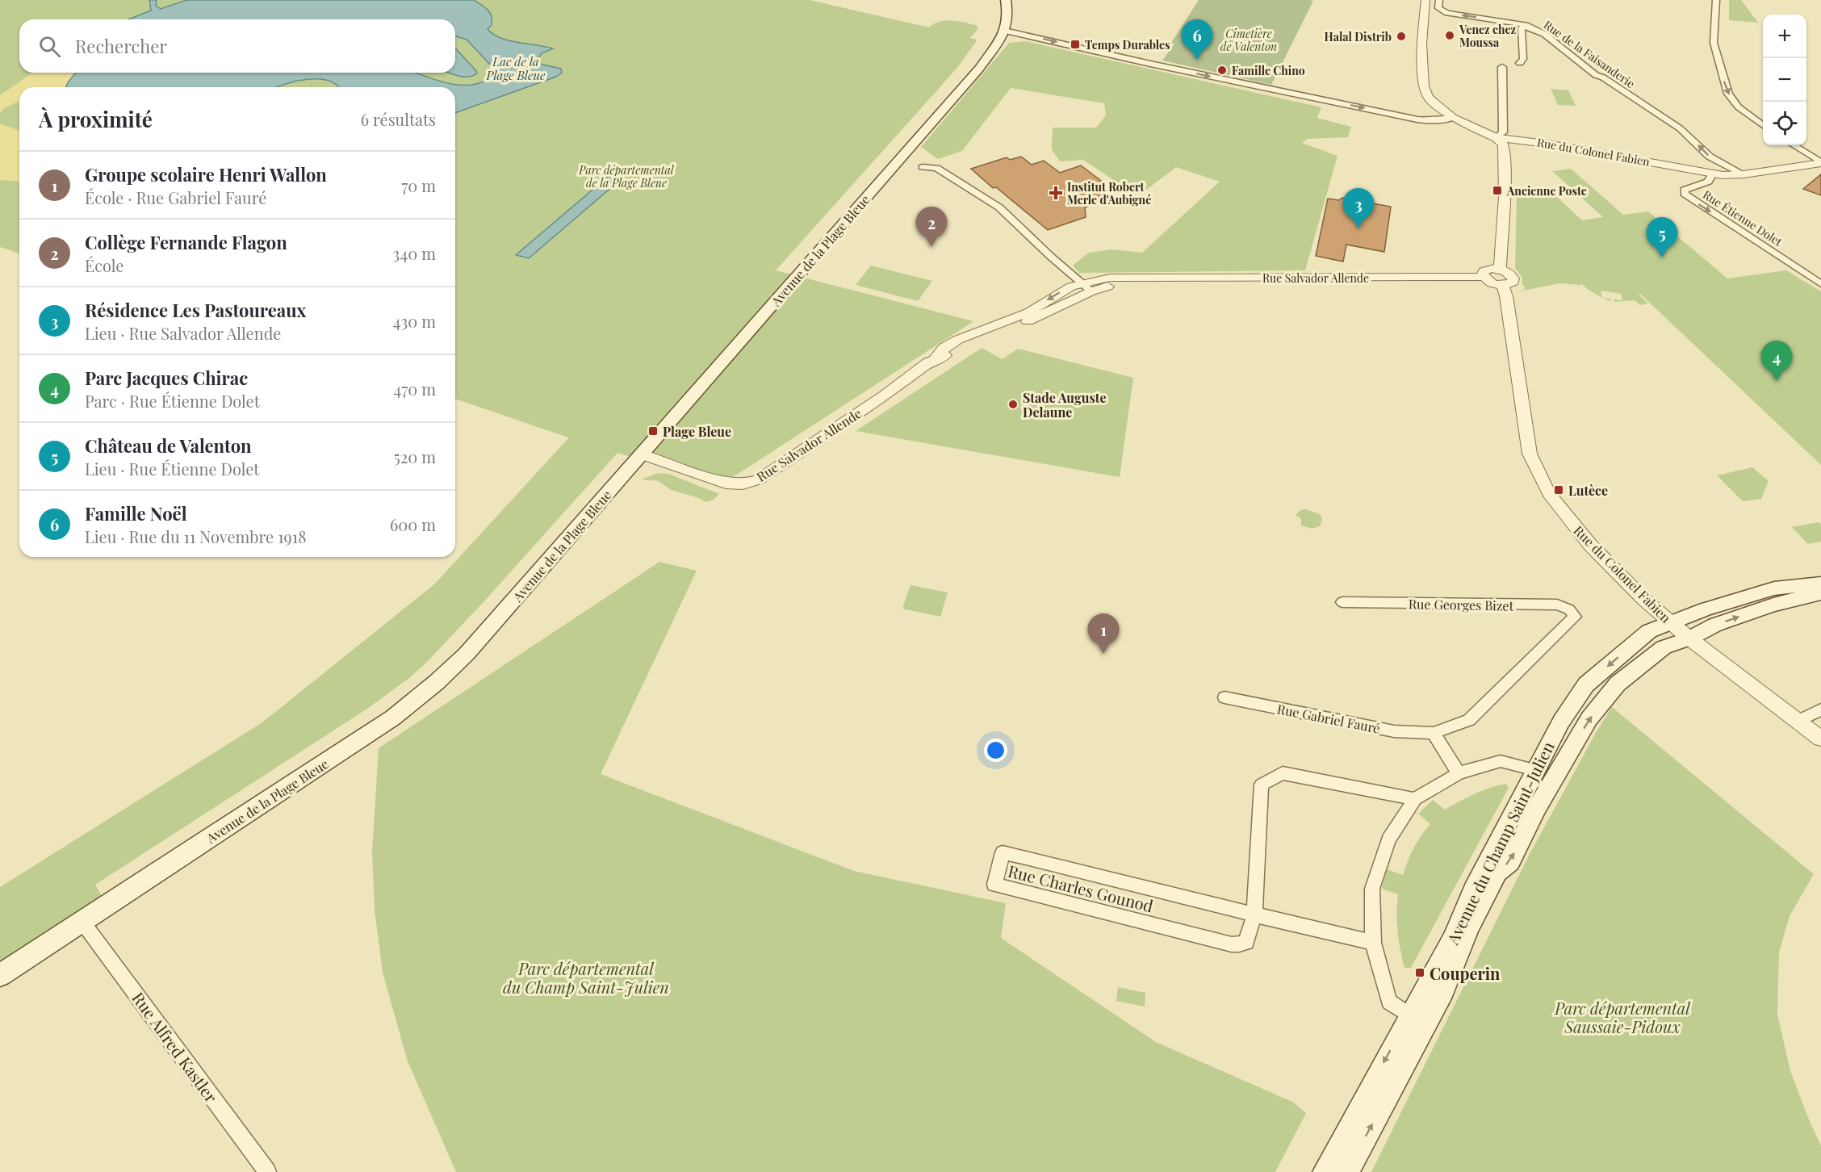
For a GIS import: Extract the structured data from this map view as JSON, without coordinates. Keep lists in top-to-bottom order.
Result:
{
  "streets": {
    "main road": ["Avenue de la Plage Bleue", "Avenue du Champ Saint-Julien"],
    "street": [
      "Rue de la Faisanderie",
      "Rue du Colonel Fabien",
      "Rue Étienne Dolet",
      "Rue Salvador Allende",
      "Rue Georges Bizet",
      "Rue Gabriel Fauré",
      "Rue Charles Gounod",
      "Rue Alfred Kastler"
    ]
  },
  "crossings": [
    ["Rue de la Faisanderie", "Rue du Colonel Fabien"],
    ["Rue du Colonel Fabien", "Rue Étienne Dolet"],
    ["Rue du Colonel Fabien", "Avenue du Champ Saint-Julien"],
    ["Avenue de la Plage Bleue", "Rue Salvador Allende"],
    ["Avenue de la Plage Bleue", "Rue Alfred Kastler"],
    ["Rue Georges Bizet", "Rue Gabriel Fauré"]
  ],
  "one_way": ["Rue de la Faisanderie"],
  "water": ["Lac de la Plage Bleue"],
  "parks": [
    "Cimetière de Valenton",
    "Parc départemental de la Plage Bleue",
    "Parc départemental du Champ Saint-Julien",
    "Parc départemental Saussaie-Pidoux"
  ],
  "places": {
    "other": [
      "Venez chez Moussa",
      "Halal Distrib",
      "Famille Chino",
      "Stade Auguste Delaune"
    ],
    "transit": [
      "Temps Durables",
      "Ancienne Poste",
      "Plage Bleue",
      "Lutèce",
      "Couperin"
    ],
    "health": ["Institut Robert Merle d'Aubigné"]
  },
  "page": {
    "map_buttons": ["+", "−"],
    "pins": [
      "6",
      "3",
      "2",
      "5",
      "4",
      "1"
    ],
    "search": "Rechercher",
    "heading": ["À proximité", "6 résultats"],
    "list": [
      {
        "mark": "1",
        "name": "Groupe scolaire Henri Wallon",
        "note": "École · Rue Gabriel Fauré",
        "value": "70 m"
      },
      {
        "mark": "2",
        "name": "Collège Fernande Flagon",
        "note": "École",
        "value": "340 m"
      },
      {
        "mark": "3",
        "name": "Résidence Les Pastoureaux",
        "note": "Lieu · Rue Salvador Allende",
        "value": "430 m"
      },
      {
        "mark": "4",
        "name": "Parc Jacques Chirac",
        "note": "Parc · Rue Étienne Dolet",
        "value": "470 m"
      },
      {
        "mark": "5",
        "name": "Château de Valenton",
        "note": "Lieu · Rue Étienne Dolet",
        "value": "520 m"
      },
      {
        "mark": "6",
        "name": "Famille Noël",
        "note": "Lieu · Rue du 11 Novembre 1918",
        "value": "600 m"
      }
    ]
  }
}
